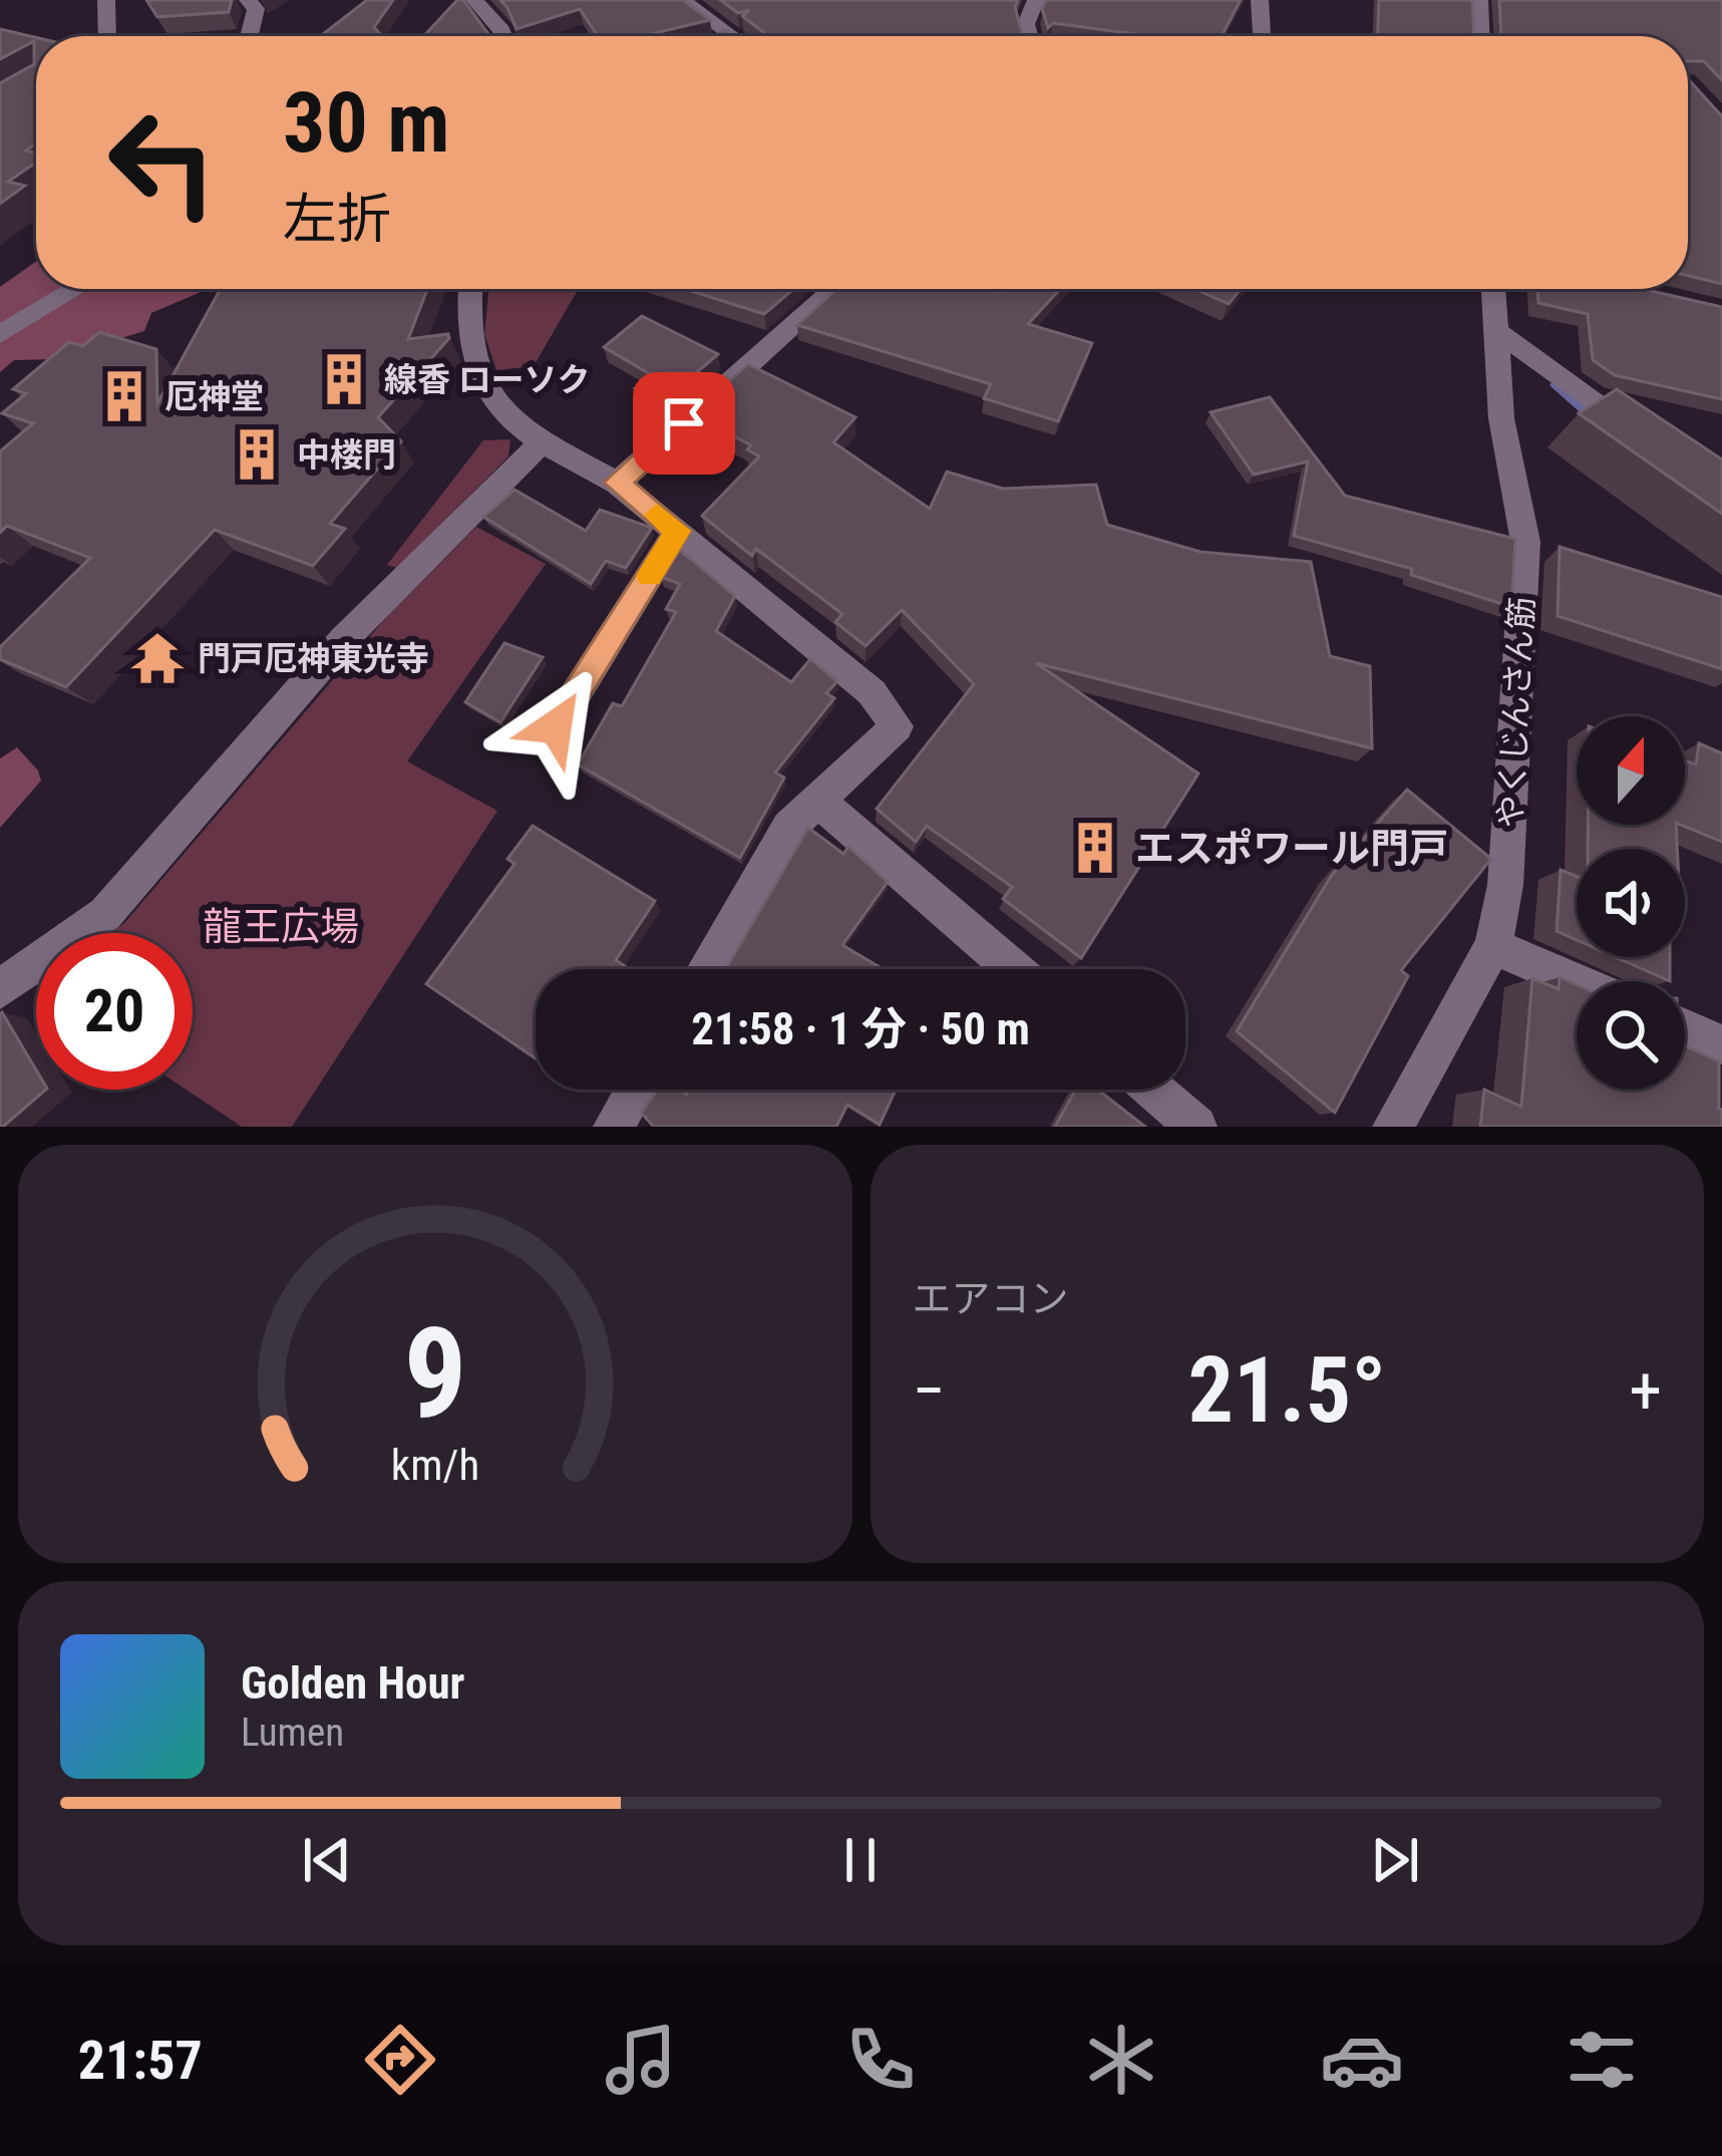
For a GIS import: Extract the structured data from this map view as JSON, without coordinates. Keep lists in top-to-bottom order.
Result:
{
  "streets": {
    "street": ["やくじんさん筋"]
  },
  "parks": ["龍王広場"],
  "places": {
    "building": [
      "線香 ローソク",
      "厄神堂",
      "中楼門",
      "エスポワール門戸"
    ],
    "temple": ["門戸厄神東光寺"]
  },
  "north": "top",
  "page": {
    "turn": ["30 m", "左折"],
    "limit": "20",
    "trip": "21:58 · 1 分 · 50 m",
    "tile": "エアコン",
    "heat": ["−", "21.5°", "+"],
    "song": ["Golden Hour", "Lumen"],
    "tabs": "21:57",
    "gauge": ["9", "km/h"]
  }
}
